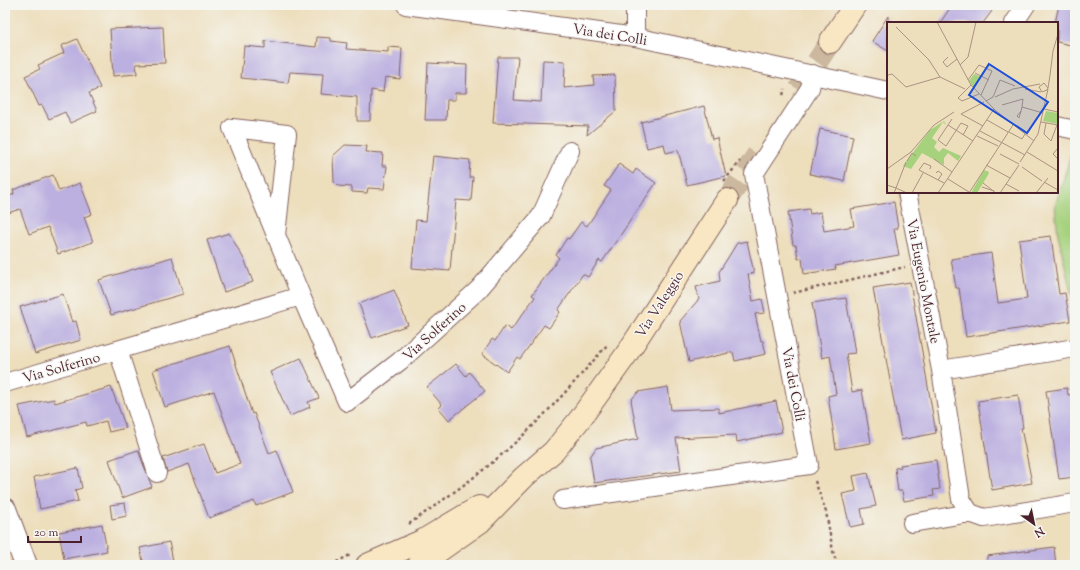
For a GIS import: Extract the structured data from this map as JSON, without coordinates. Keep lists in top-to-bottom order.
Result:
{
  "streets": {
    "main road": ["Via Valeggio"],
    "street": ["Via dei Colli", "Via Eugenio Montale", "Via Solferino"]
  },
  "scale_bar": "20 m",
  "north": "bottom right"
}
